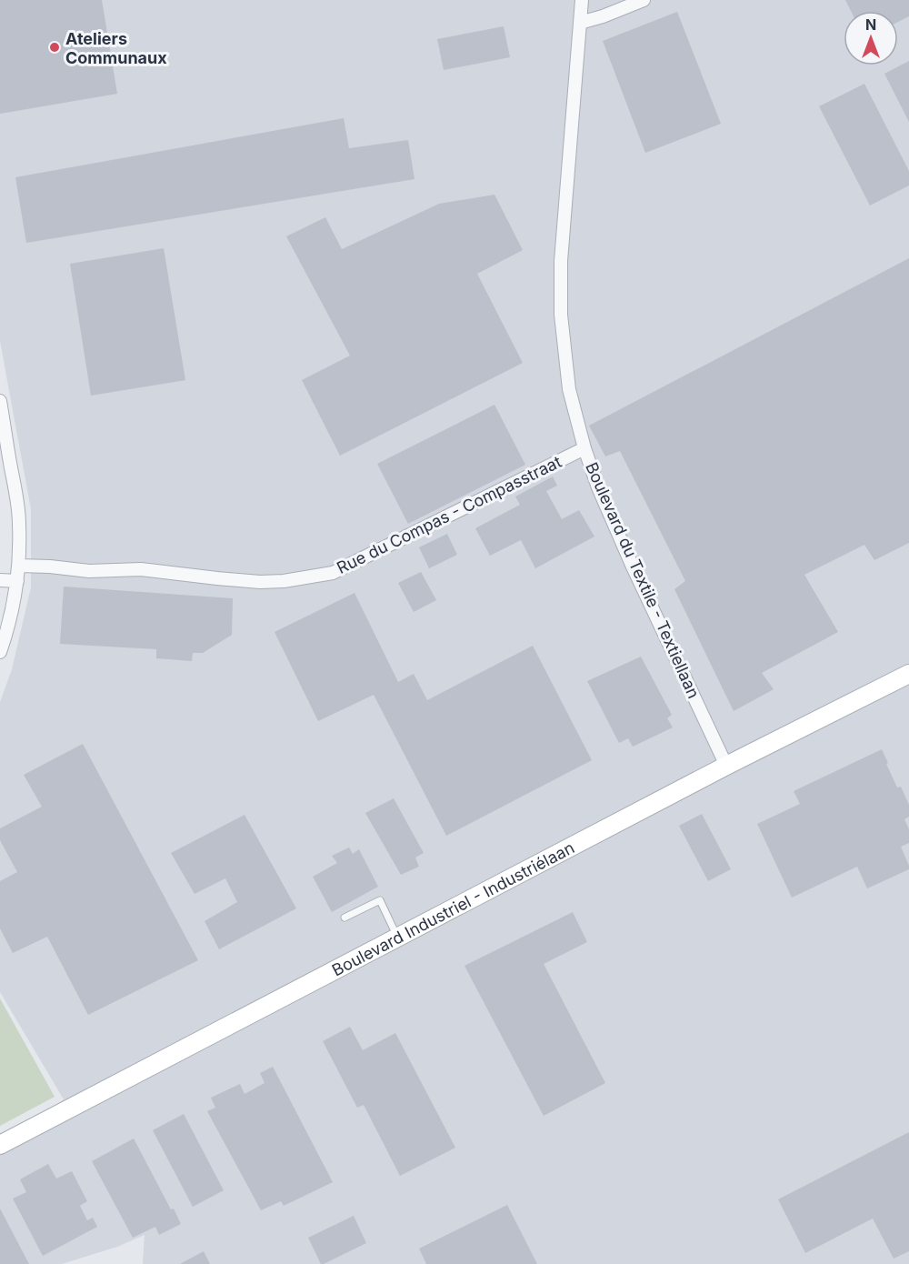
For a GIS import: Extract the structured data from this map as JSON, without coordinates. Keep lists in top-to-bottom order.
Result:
{
  "streets": {
    "main road": ["Boulevard Industriel - Industriélaan"],
    "street": ["Rue du Compas - Compasstraat", "Boulevard du Textile - Textiellaan"]
  },
  "crossings": [
    ["Rue du Compas - Compasstraat", "Boulevard du Textile - Textiellaan"],
    ["Boulevard du Textile - Textiellaan", "Boulevard Industriel - Industriélaan"]
  ],
  "places": ["Ateliers Communaux"],
  "north": "top"
}
